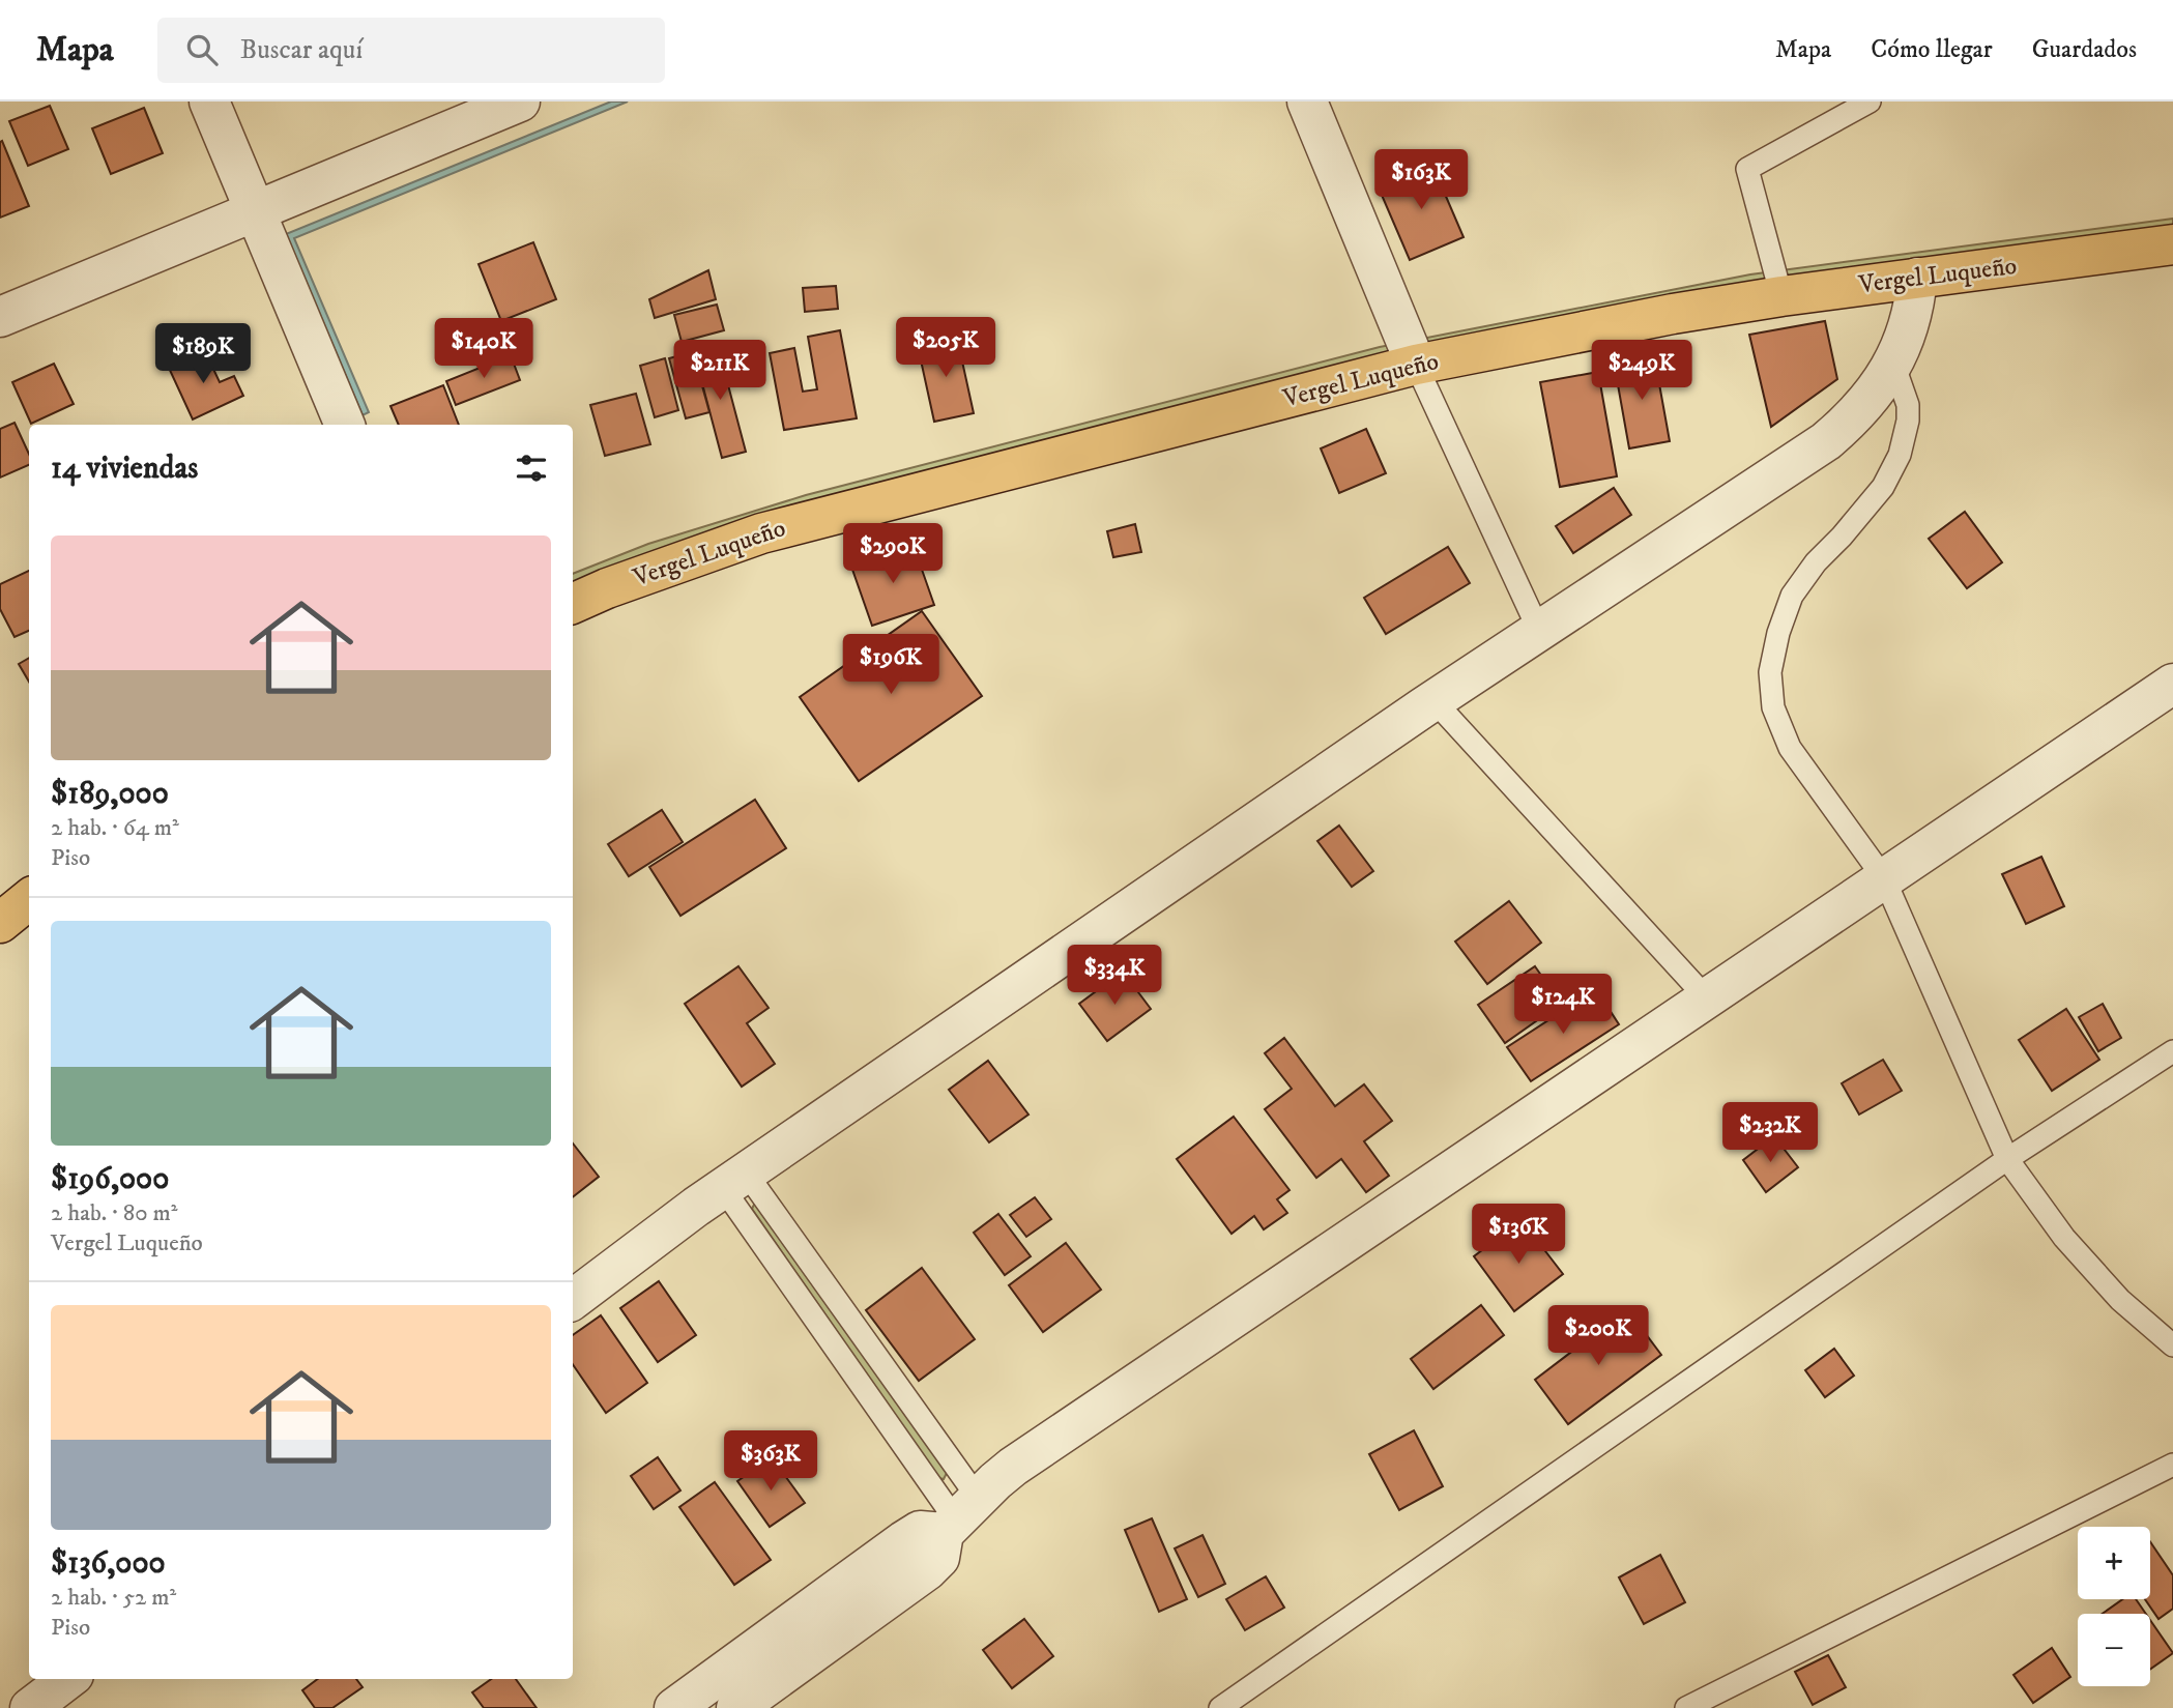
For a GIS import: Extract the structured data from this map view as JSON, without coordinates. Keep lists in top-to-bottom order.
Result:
{
  "streets": {
    "main road": ["Vergel Luqueño"]
  },
  "page": {
    "header": "Mapa",
    "search": "Buscar aquí",
    "nav": ["Mapa", "Cómo llegar", "Guardados"],
    "price": [
      "$163K",
      "$205K",
      "$140K",
      "$189K",
      "$211K",
      "$249K",
      "$290K",
      "$196K",
      "$334K",
      "$124K",
      "$232K",
      "$136K",
      "$200K",
      "$363K"
    ],
    "heading": "14 viviendas",
    "list": [
      {
        "name": "$189,000",
        "note": "2 hab. · 64 m² · Piso"
      },
      {
        "name": "$196,000",
        "note": "2 hab. · 80 m² · Vergel Luqueño"
      },
      {
        "name": "$136,000",
        "note": "2 hab. · 52 m² · Piso"
      }
    ],
    "map_buttons": ["+", "−"]
  }
}
